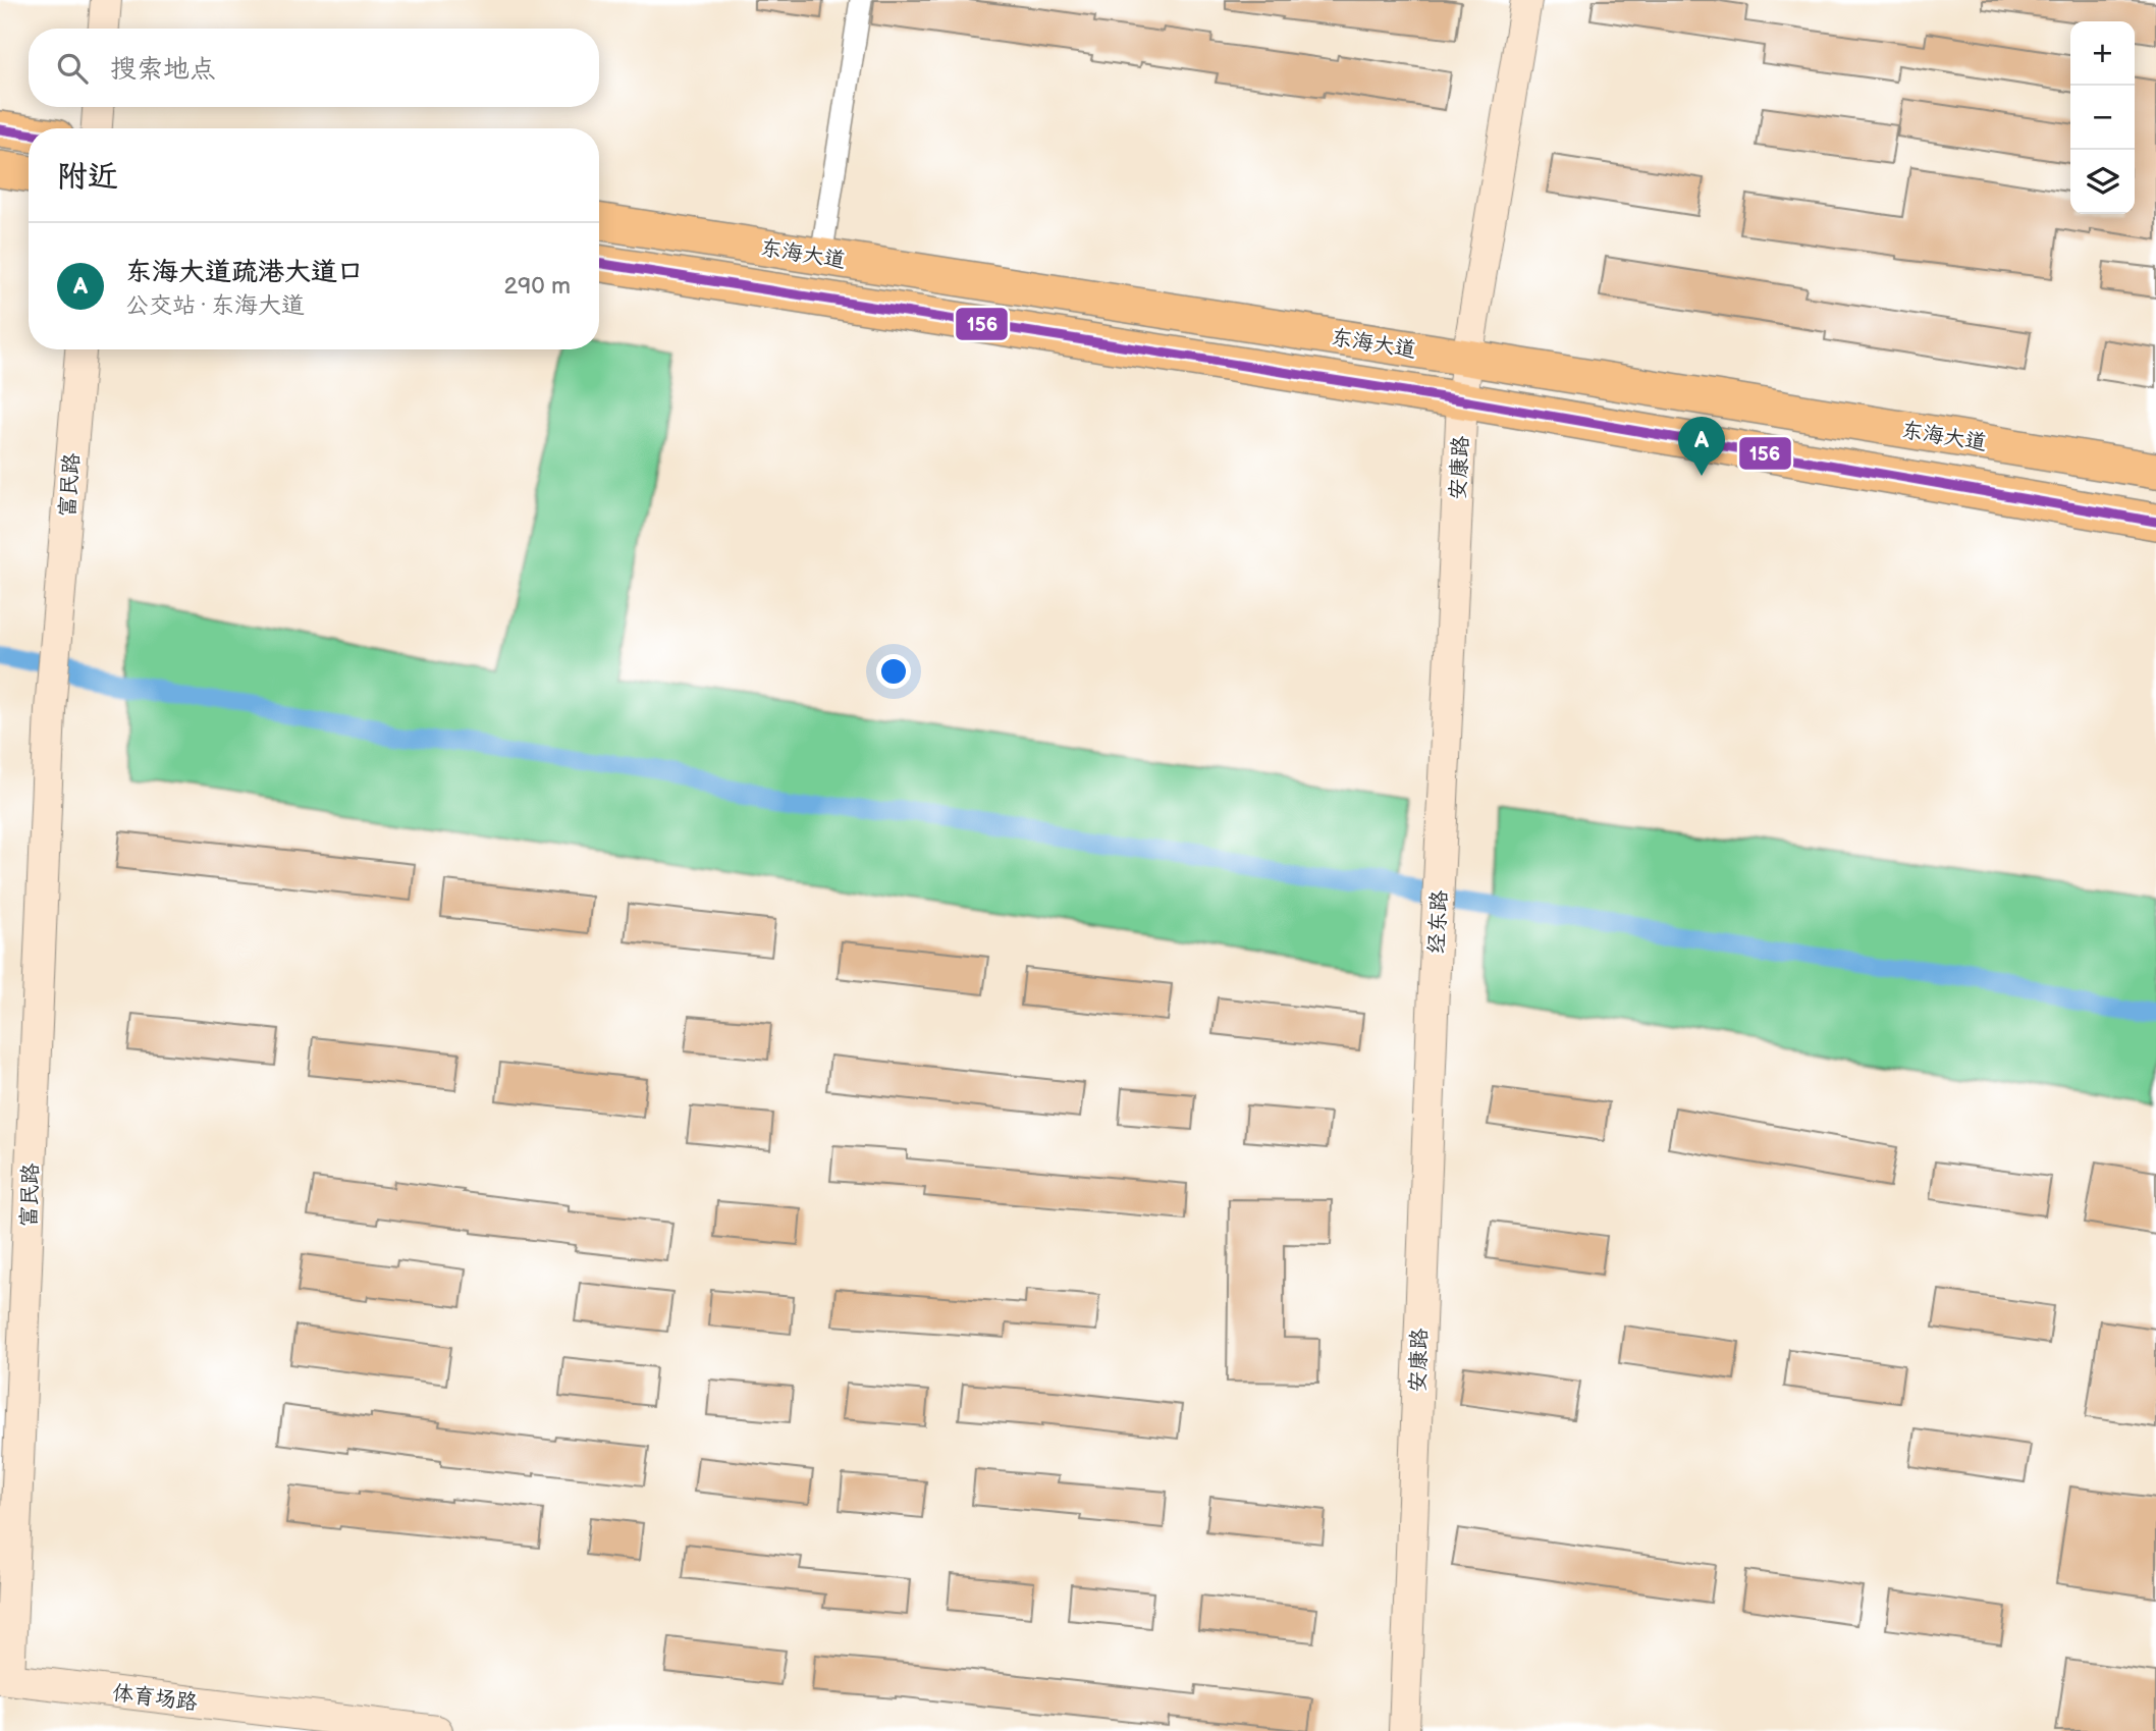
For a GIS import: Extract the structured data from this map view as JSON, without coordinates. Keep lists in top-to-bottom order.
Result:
{
  "streets": {
    "main road": ["东海大道"],
    "street": [
      "安康路",
      "富民路",
      "经东路",
      "体育场路"
    ]
  },
  "crossings": [
    ["东海大道", "安康路"],
    ["安康路", "经东路"],
    ["富民路", "体育场路"]
  ],
  "lines": ["transit line 156"],
  "page": {
    "map_buttons": ["+", "−"],
    "search": "搜索地点",
    "heading": "附近",
    "list": [
      {
        "mark": "A",
        "name": "东海大道疏港大道口",
        "note": "公交站 · 东海大道",
        "value": "290 m"
      }
    ],
    "pins": "A"
  }
}
